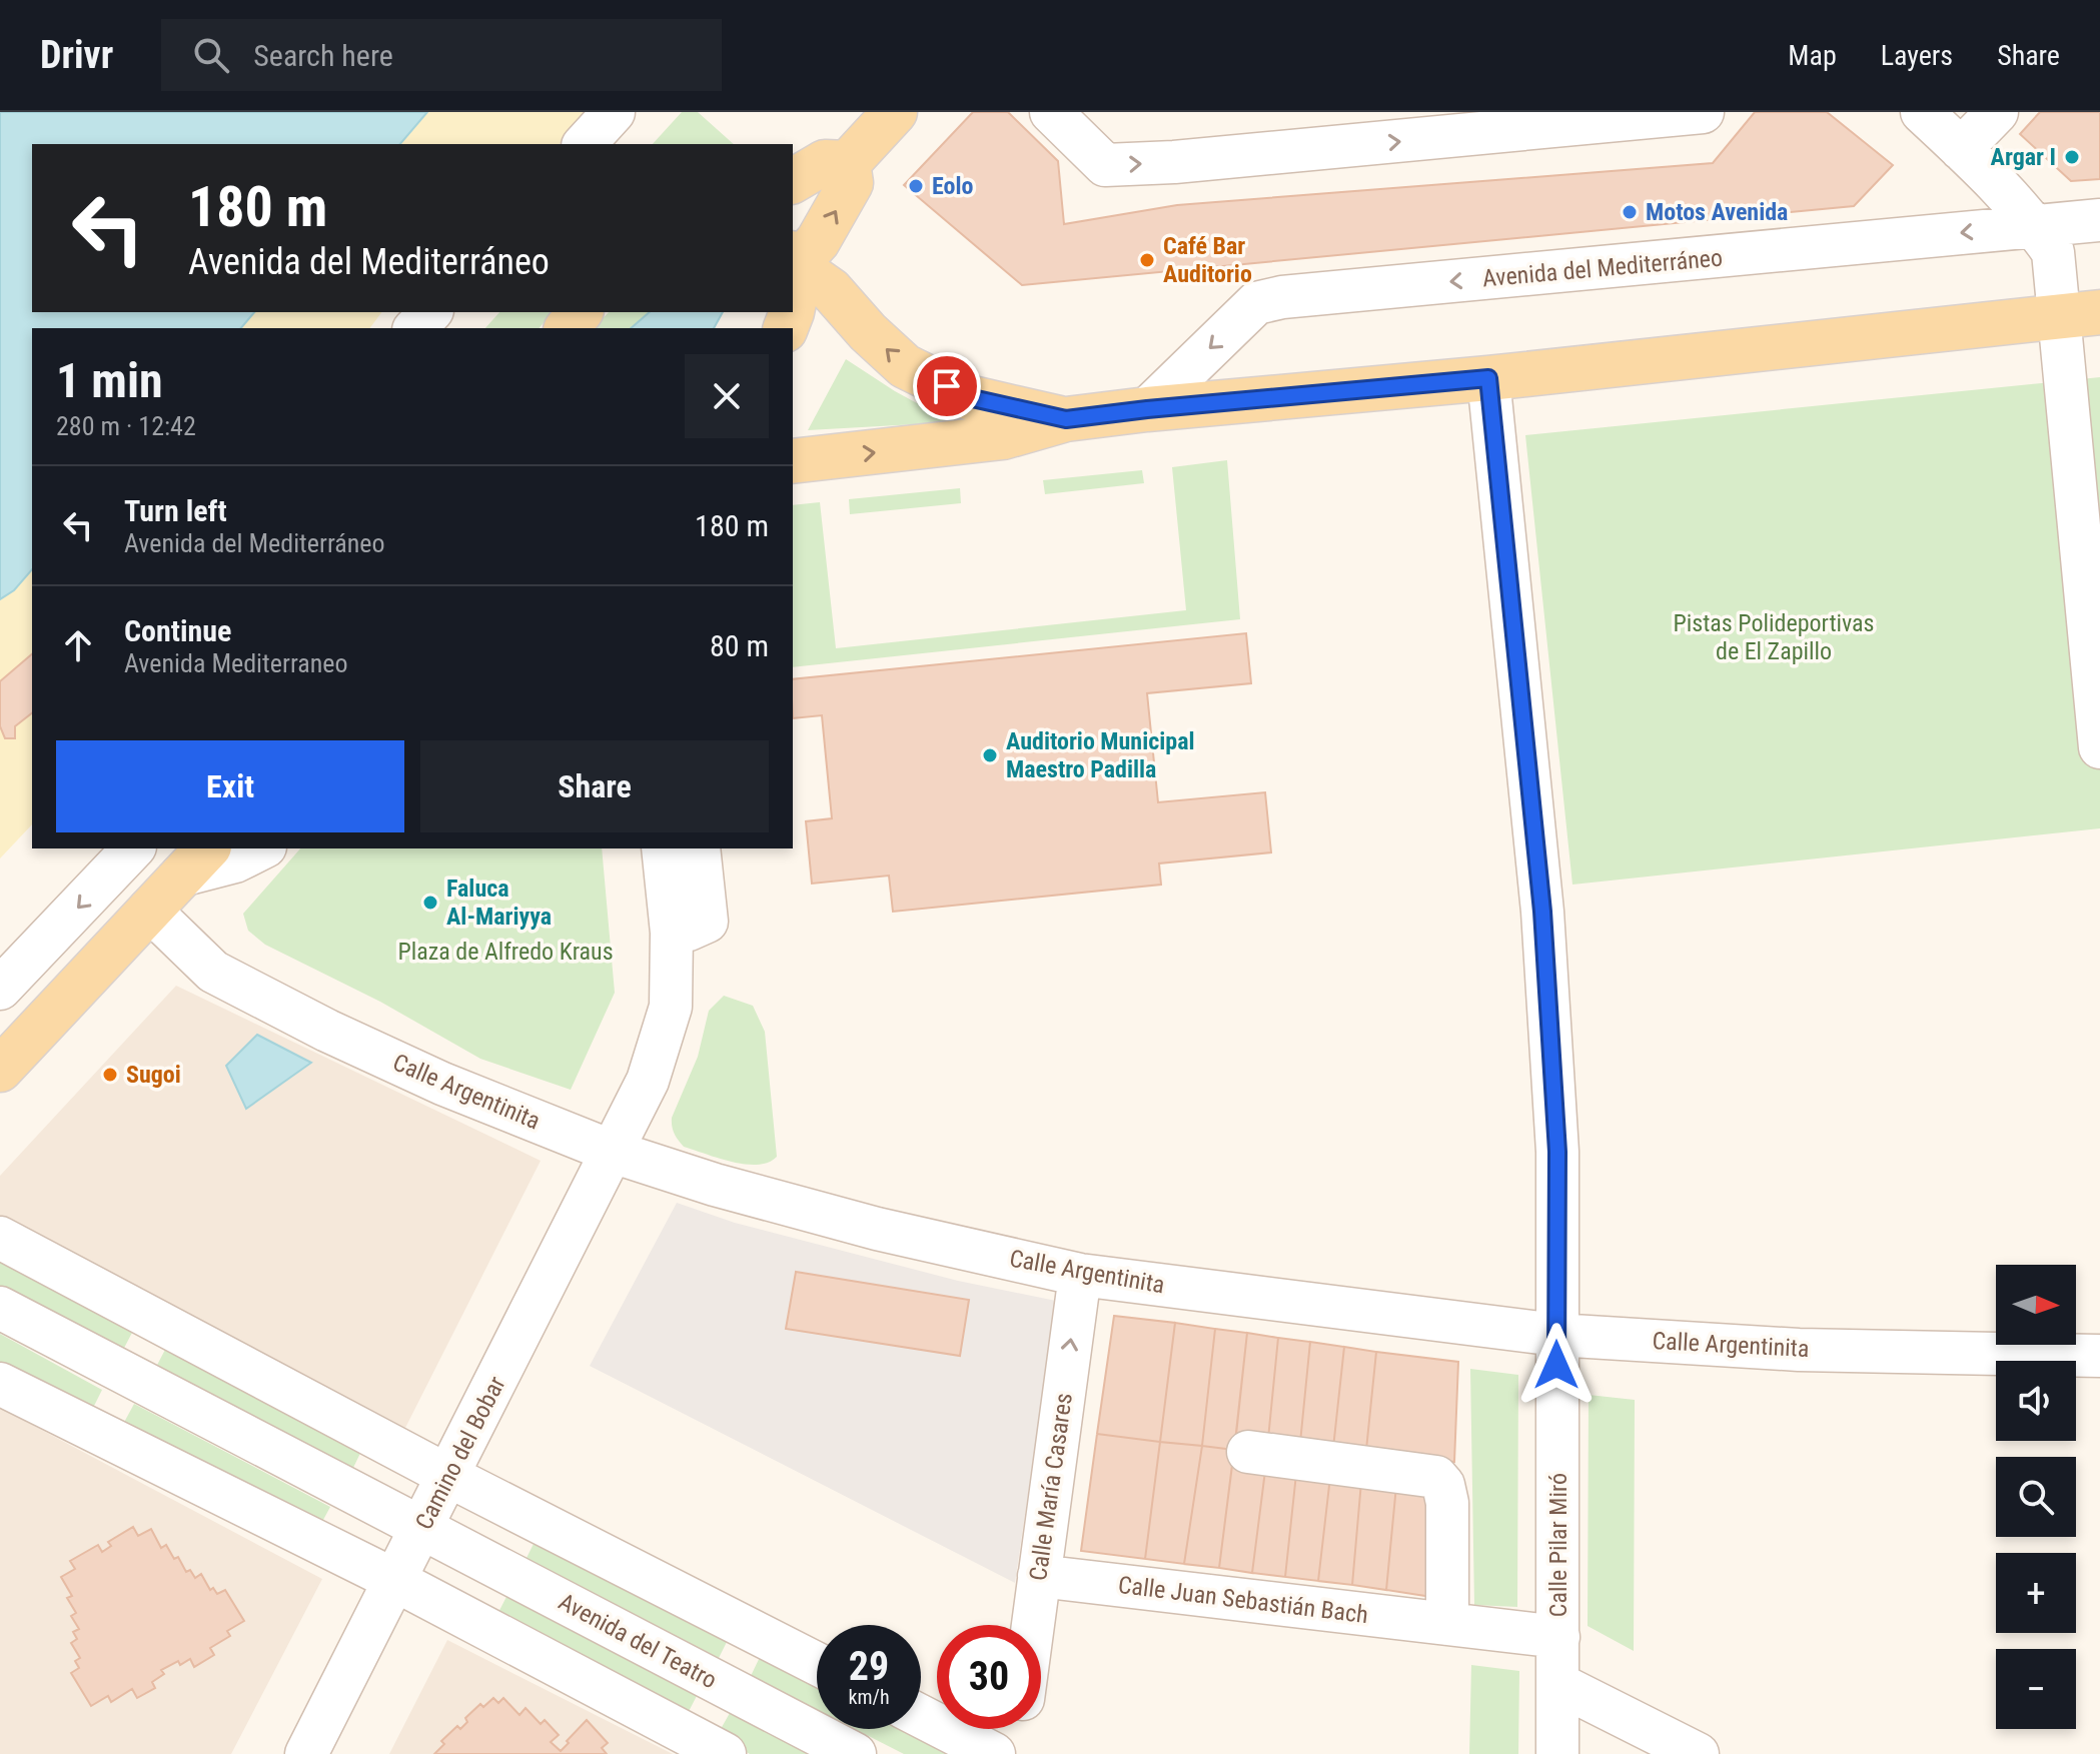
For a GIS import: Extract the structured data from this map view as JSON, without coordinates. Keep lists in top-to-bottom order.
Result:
{
  "streets": {
    "street": [
      "Avenida del Mediterráneo",
      "Calle Argentinita",
      "Camino del Bobar",
      "Calle María Casares",
      "Calle Pilar Miró",
      "Calle Juan Sebastián Bach",
      "Avenida del Teatro"
    ]
  },
  "crossings": [
    ["Calle Argentinita", "Camino del Bobar"],
    ["Calle Argentinita", "Calle María Casares"],
    ["Calle Argentinita", "Calle Pilar Miró"],
    ["Camino del Bobar", "Avenida del Teatro"],
    ["Calle María Casares", "Calle Juan Sebastián Bach"],
    ["Calle Pilar Miró", "Calle Juan Sebastián Bach"]
  ],
  "one_way": ["Calle María Casares"],
  "parks": ["Pistas Polideportivas de El Zapillo", "Plaza de Alfredo Kraus"],
  "places": [
    "Argar I",
    "Eolo",
    "Motos Avenida",
    "Café Bar Auditorio",
    "Auditorio Municipal Maestro Padilla",
    "Faluca Al-Mariyya",
    "Sugoi"
  ],
  "north": "right",
  "page": {
    "header": "Drivr",
    "search": "Search here",
    "nav": ["Map", "Layers", "Share"],
    "turn": ["180 m", "Avenida del Mediterráneo"],
    "heading": ["1 min", "280 m · 12:42"],
    "list": [
      {
        "name": "Turn left",
        "note": "Avenida del Mediterráneo",
        "value": "180 m"
      },
      {
        "name": "Continue",
        "note": "Avenida Mediterraneo",
        "value": "80 m"
      }
    ],
    "buttons": ["Exit", "Share"],
    "map_buttons": ["+", "−"],
    "speed": "29 km/h",
    "limit": "30"
  }
}
